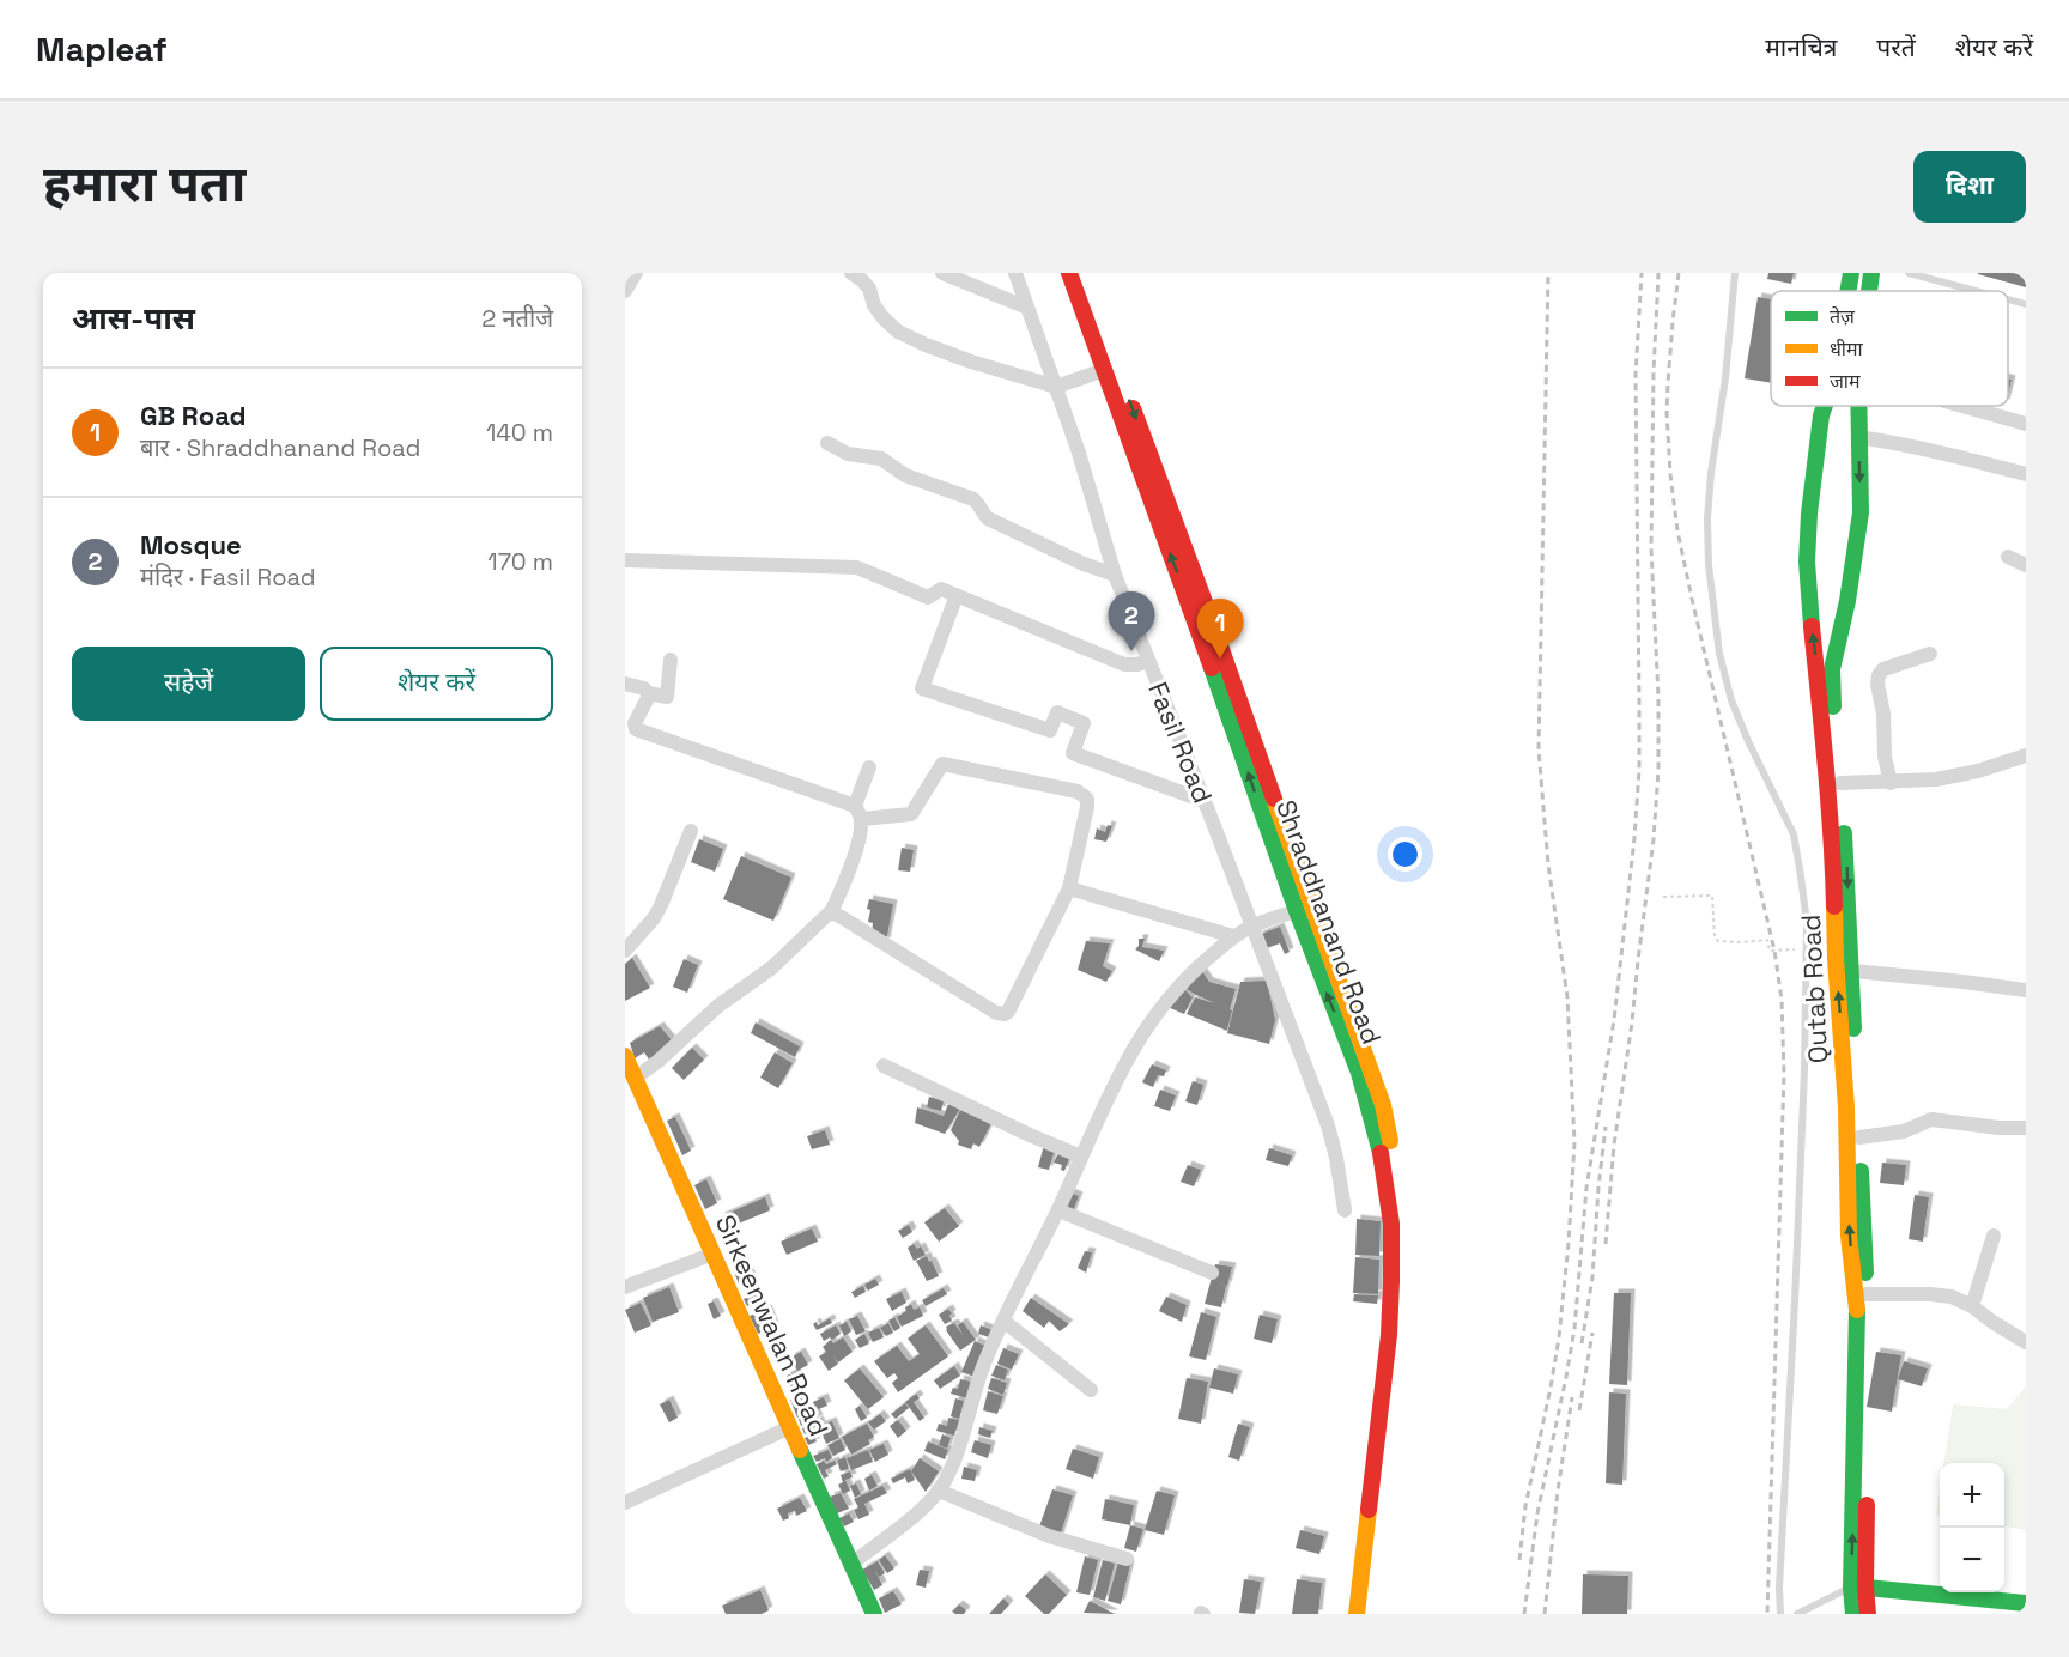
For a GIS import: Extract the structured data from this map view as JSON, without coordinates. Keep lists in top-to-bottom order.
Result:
{
  "streets": {
    "street": [
      "Fasil Road",
      "Shraddhanand Road",
      "Qutab Road",
      "Sirkeenwalan Road"
    ]
  },
  "legend": ["तेज़", "धीमा", "जाम"],
  "page": {
    "header": "Mapleaf",
    "nav": ["मानचित्र", "परतें", "शेयर करें"],
    "buttons": [
      "दिशा",
      ["सहेजें", "शेयर करें"]
    ],
    "title": "हमारा पता",
    "heading": ["आस-पास", "2 नतीजे"],
    "list": [
      {
        "mark": "1",
        "name": "GB Road",
        "note": "बार · Shraddhanand Road",
        "value": "140 m"
      },
      {
        "mark": "2",
        "name": "Mosque",
        "note": "मंदिर · Fasil Road",
        "value": "170 m"
      }
    ],
    "pins": ["2", "1"],
    "map_buttons": ["+", "−"]
  }
}
